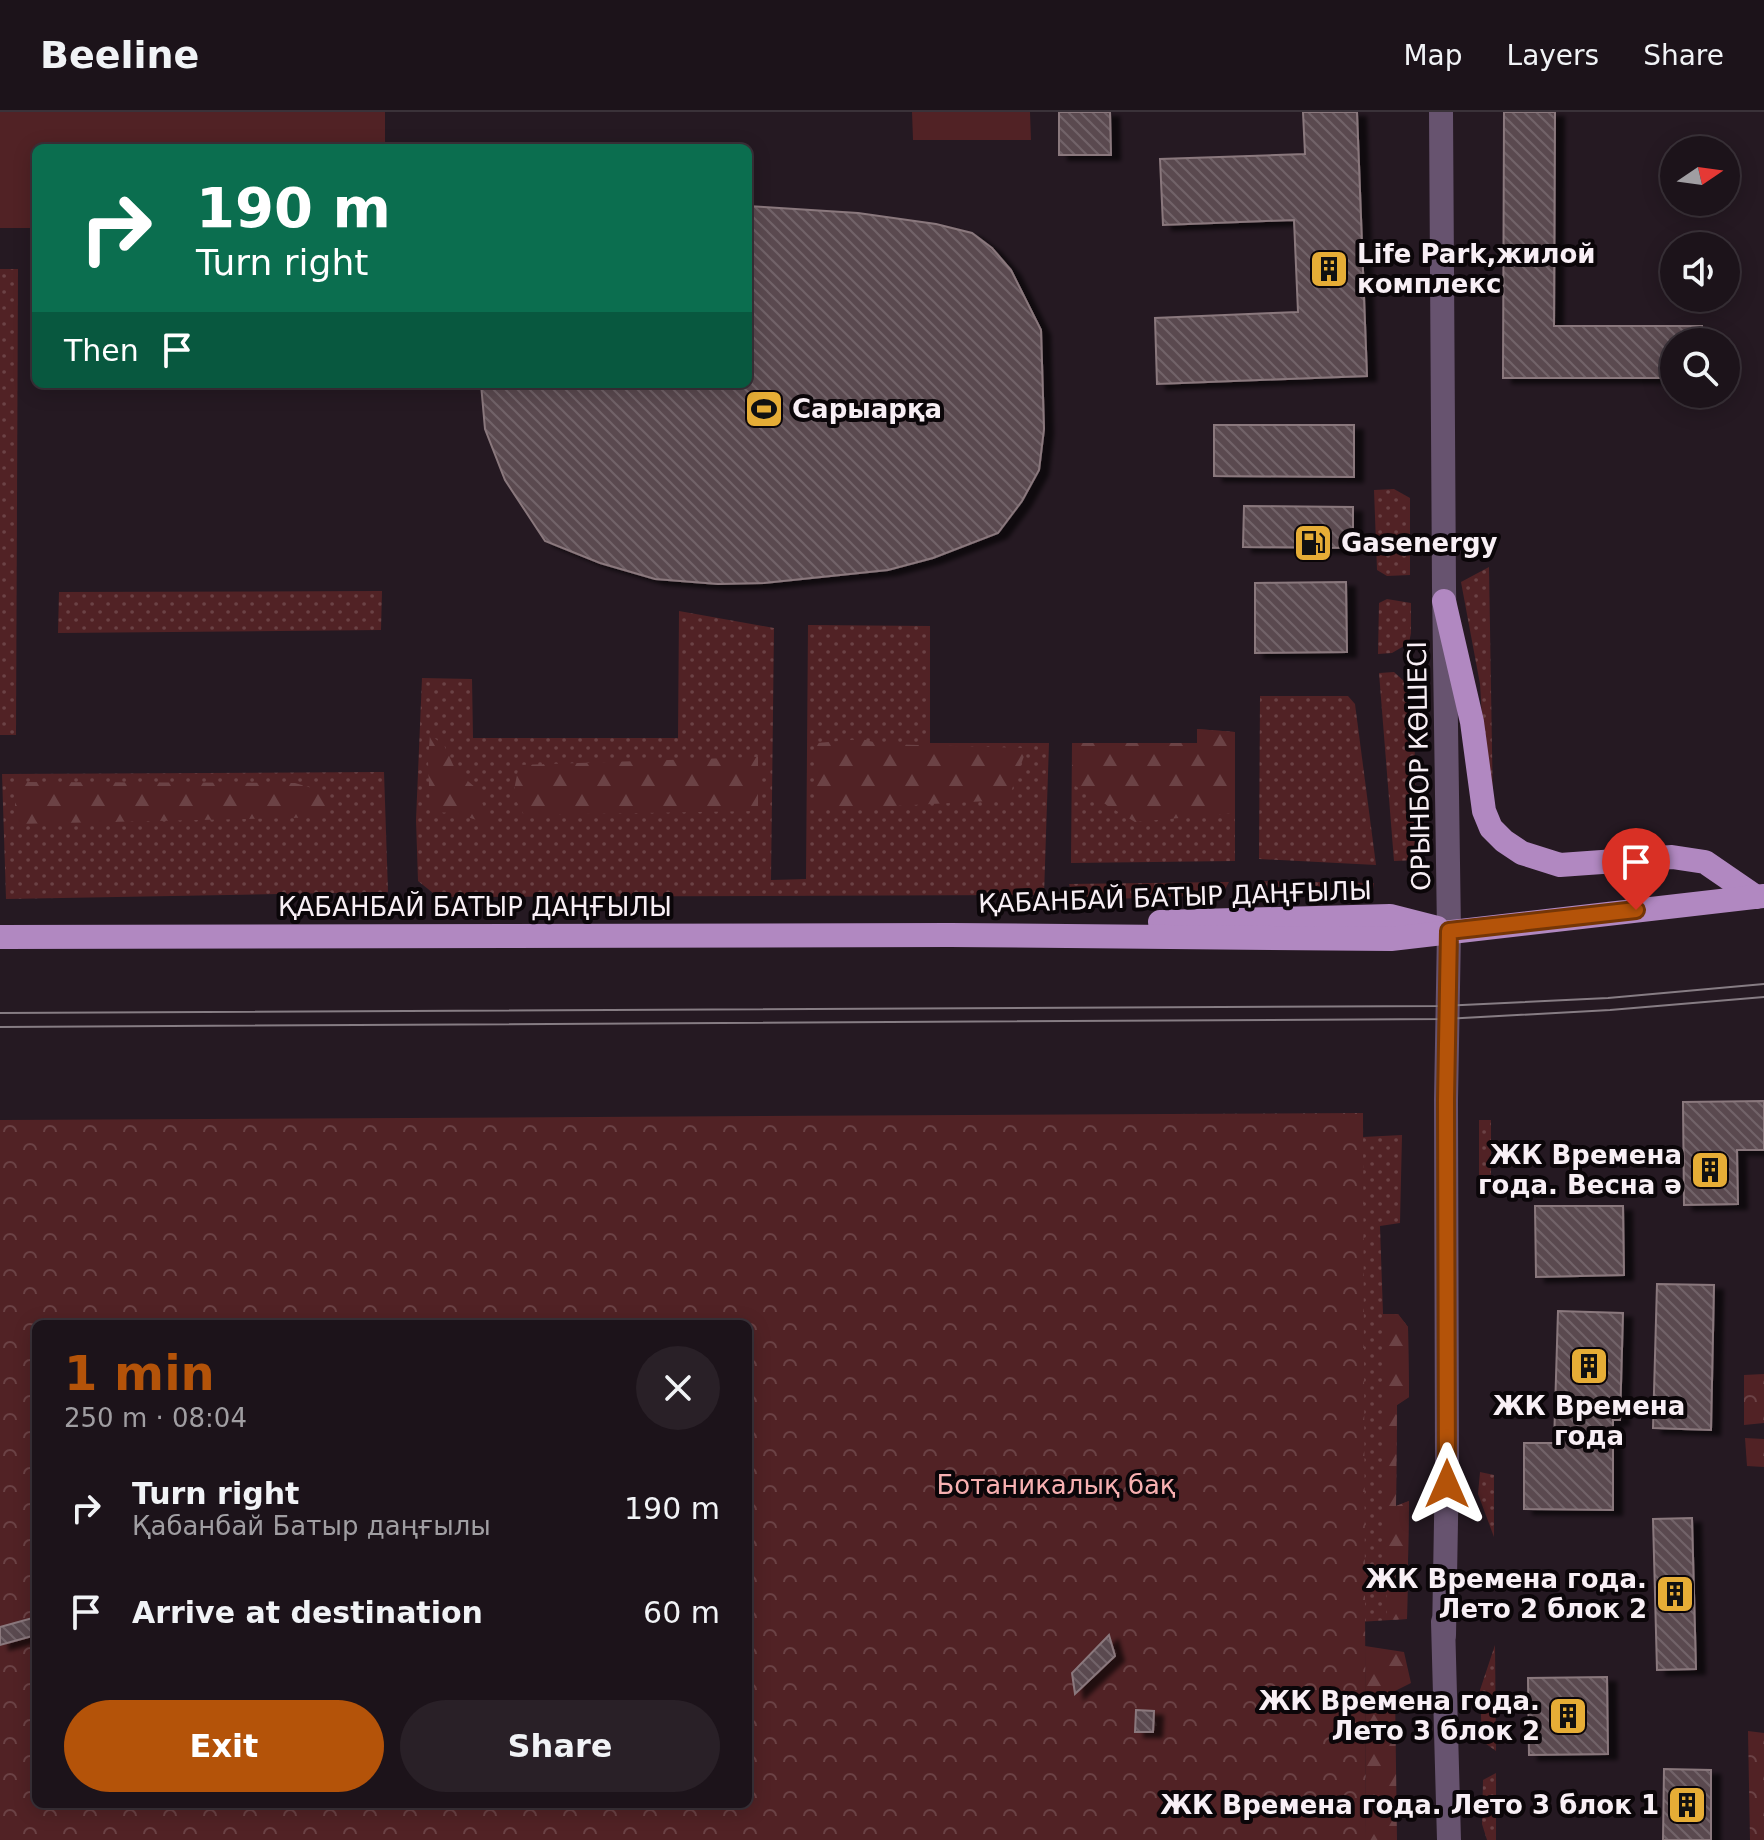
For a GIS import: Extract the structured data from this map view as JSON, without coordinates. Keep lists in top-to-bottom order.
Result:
{
  "streets": {
    "main road": ["ҚАБАНБАЙ БАТЫР ДАҢҒЫЛЫ"],
    "street": ["ОРЫНБОР КӨШЕСІ"]
  },
  "crossings": [
    ["ОРЫНБОР КӨШЕСІ", "ҚАБАНБАЙ БАТЫР ДАҢҒЫЛЫ"]
  ],
  "parks": ["Ботаникалық бақ"],
  "places": {
    "building": [
      "Life Park,жилой комплекс",
      "ЖК Времена года. Весна ә",
      "ЖК Времена года",
      "ЖК Времена года. Лето 2 блок 2",
      "ЖК Времена года. Лето 3 блок 2",
      "ЖК Времена года. Лето 3 блок 1"
    ],
    "sports": ["Сарыарқа"],
    "fuel station": ["Gasenergy"]
  },
  "north": "right",
  "page": {
    "header": "Beeline",
    "nav": ["Map", "Layers", "Share"],
    "turn": ["190 m", "Turn right"],
    "then": "Then",
    "heading": ["1 min", "250 m · 08:04"],
    "list": [
      {
        "name": "Turn right",
        "note": "Қабанбай Батыр даңғылы",
        "value": "190 m"
      },
      {
        "name": "Arrive at destination",
        "value": "60 m"
      }
    ],
    "buttons": ["Exit", "Share"]
  }
}
